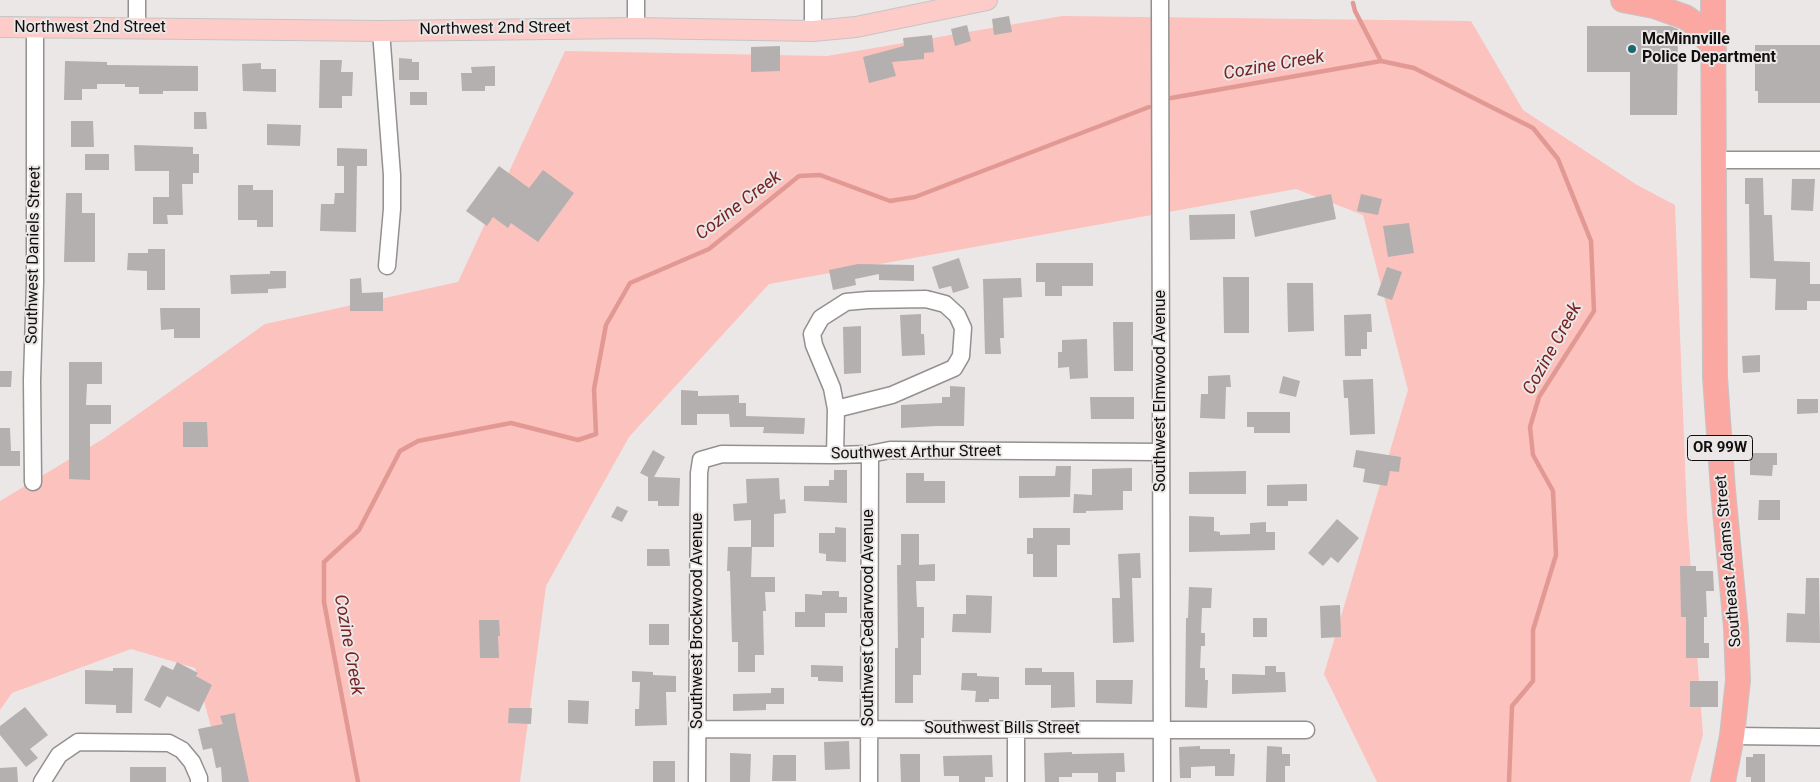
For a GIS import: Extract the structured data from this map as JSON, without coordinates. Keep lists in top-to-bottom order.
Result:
{
  "streets": {
    "highway": ["OR 99W", "Southeast Adams Street"],
    "main road": ["Northwest 2nd Street"],
    "street": [
      "Southwest Daniels Street",
      "Southwest Elmwood Avenue",
      "Southwest Arthur Street",
      "Southwest Cedarwood Avenue",
      "Southwest Brockwood Avenue",
      "Southwest Bills Street"
    ]
  },
  "crossings": [
    ["Northwest 2nd Street", "Southwest Daniels Street"],
    ["Southwest Elmwood Avenue", "Southwest Arthur Street"],
    ["Southwest Elmwood Avenue", "Southwest Bills Street"],
    ["OR 99W", "Southeast Adams Street"],
    ["Southwest Arthur Street", "Southwest Cedarwood Avenue"],
    ["Southwest Arthur Street", "Southwest Brockwood Avenue"],
    ["Southwest Cedarwood Avenue", "Southwest Bills Street"],
    ["Southwest Brockwood Avenue", "Southwest Bills Street"]
  ],
  "water": ["Cozine Creek"],
  "places": ["McMinnville Police Department"]
}
